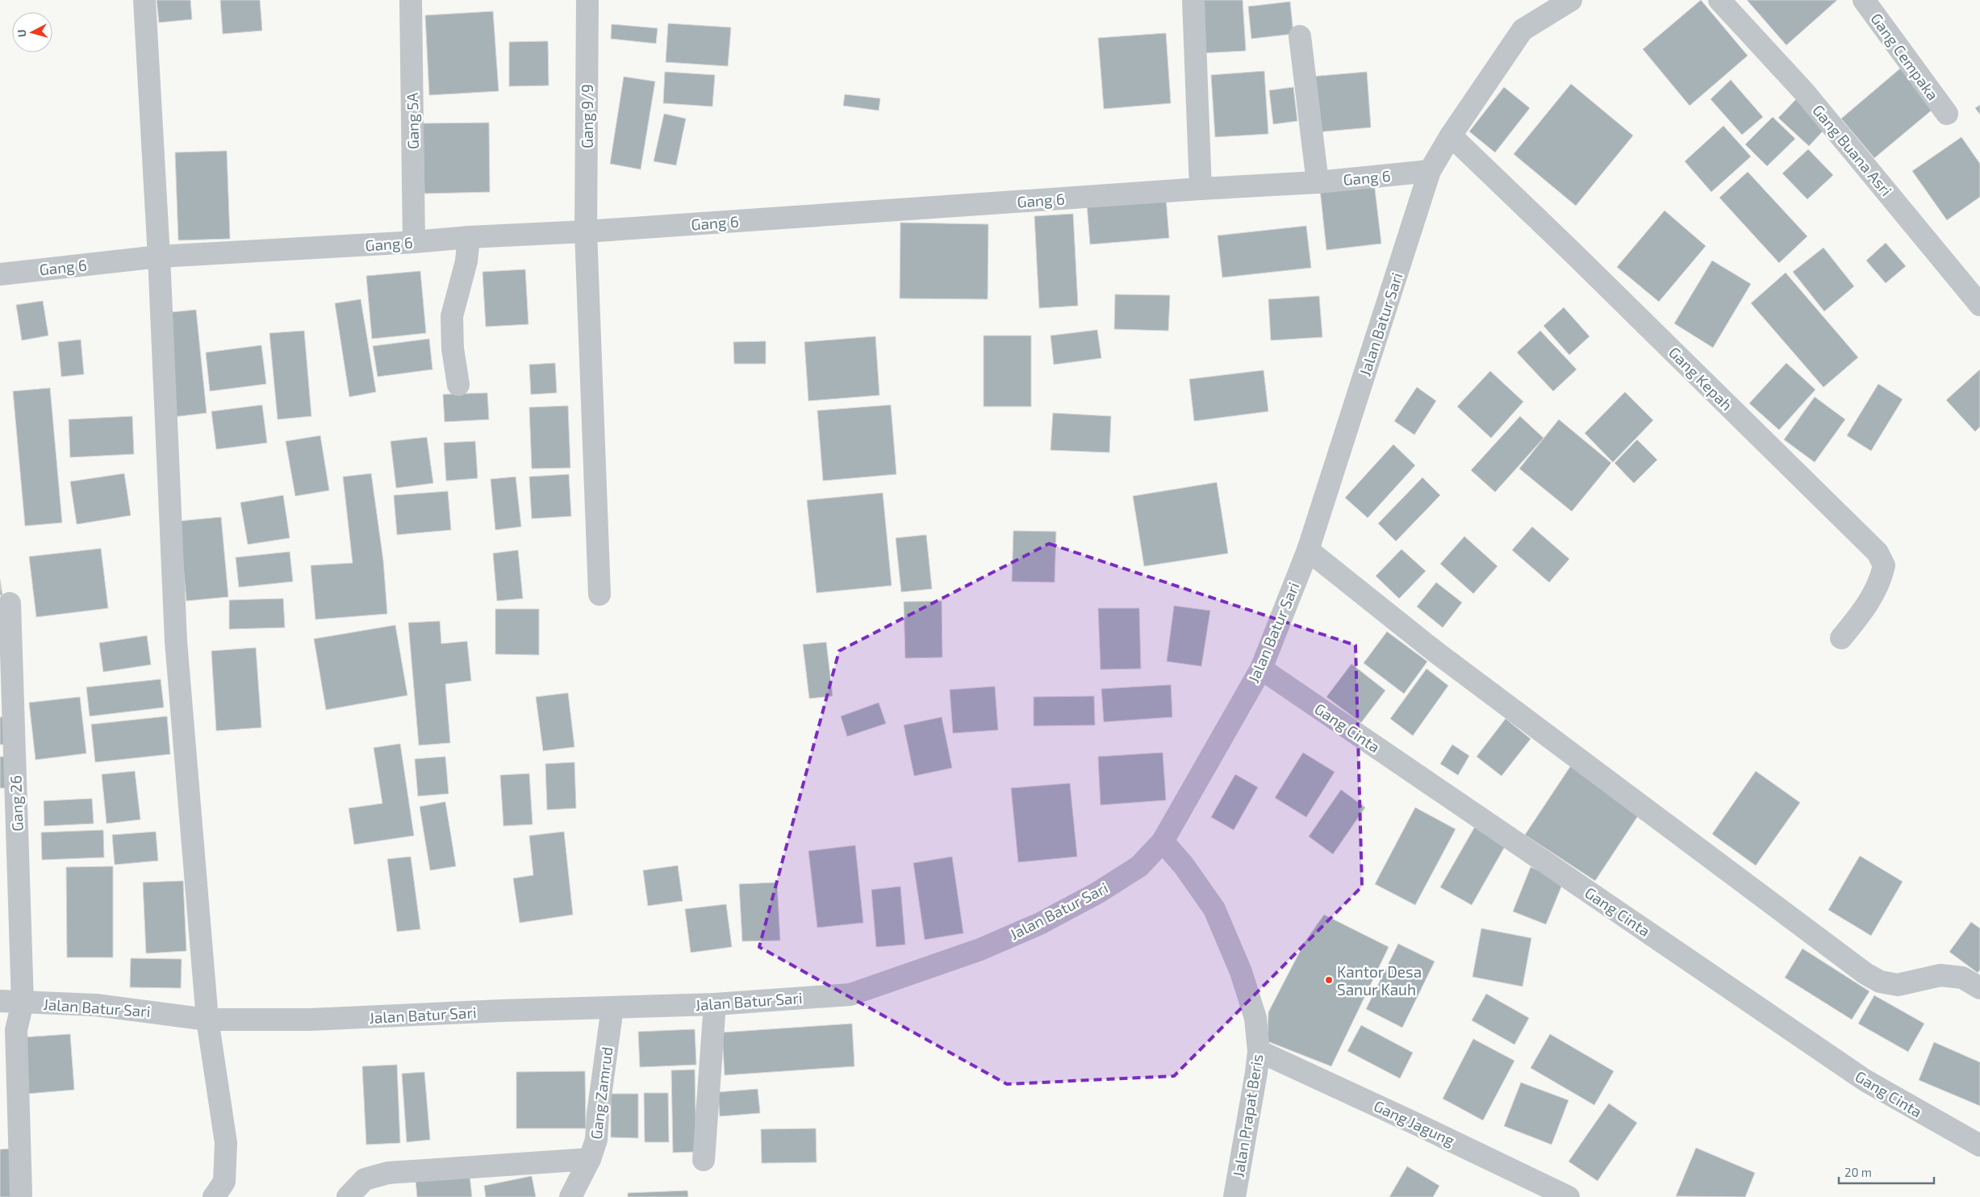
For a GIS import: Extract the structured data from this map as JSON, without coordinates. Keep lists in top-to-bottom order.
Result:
{
  "streets": {
    "street": [
      "Gang Cempaka",
      "Gang 9/9",
      "Gang 5A",
      "Gang Buana Asri",
      "Gang 6",
      "Jalan Batur Sari",
      "Gang Kepah",
      "Gang Cinta",
      "Gang 26",
      "Gang Zamrud",
      "Jalan Prapat Beris",
      "Gang Jagung"
    ]
  },
  "crossings": [
    ["Gang 9/9", "Gang 6"],
    ["Gang 5A", "Gang 6"],
    ["Gang 6", "Jalan Batur Sari"],
    ["Jalan Batur Sari", "Gang Kepah"],
    ["Jalan Batur Sari", "Gang Cinta"],
    ["Jalan Batur Sari", "Gang 26"],
    ["Jalan Batur Sari", "Gang Zamrud"],
    ["Jalan Batur Sari", "Jalan Prapat Beris"],
    ["Jalan Prapat Beris", "Gang Jagung"]
  ],
  "places": ["Kantor Desa Sanur Kauh"],
  "scale_bar": "20 m",
  "north": "left"
}
